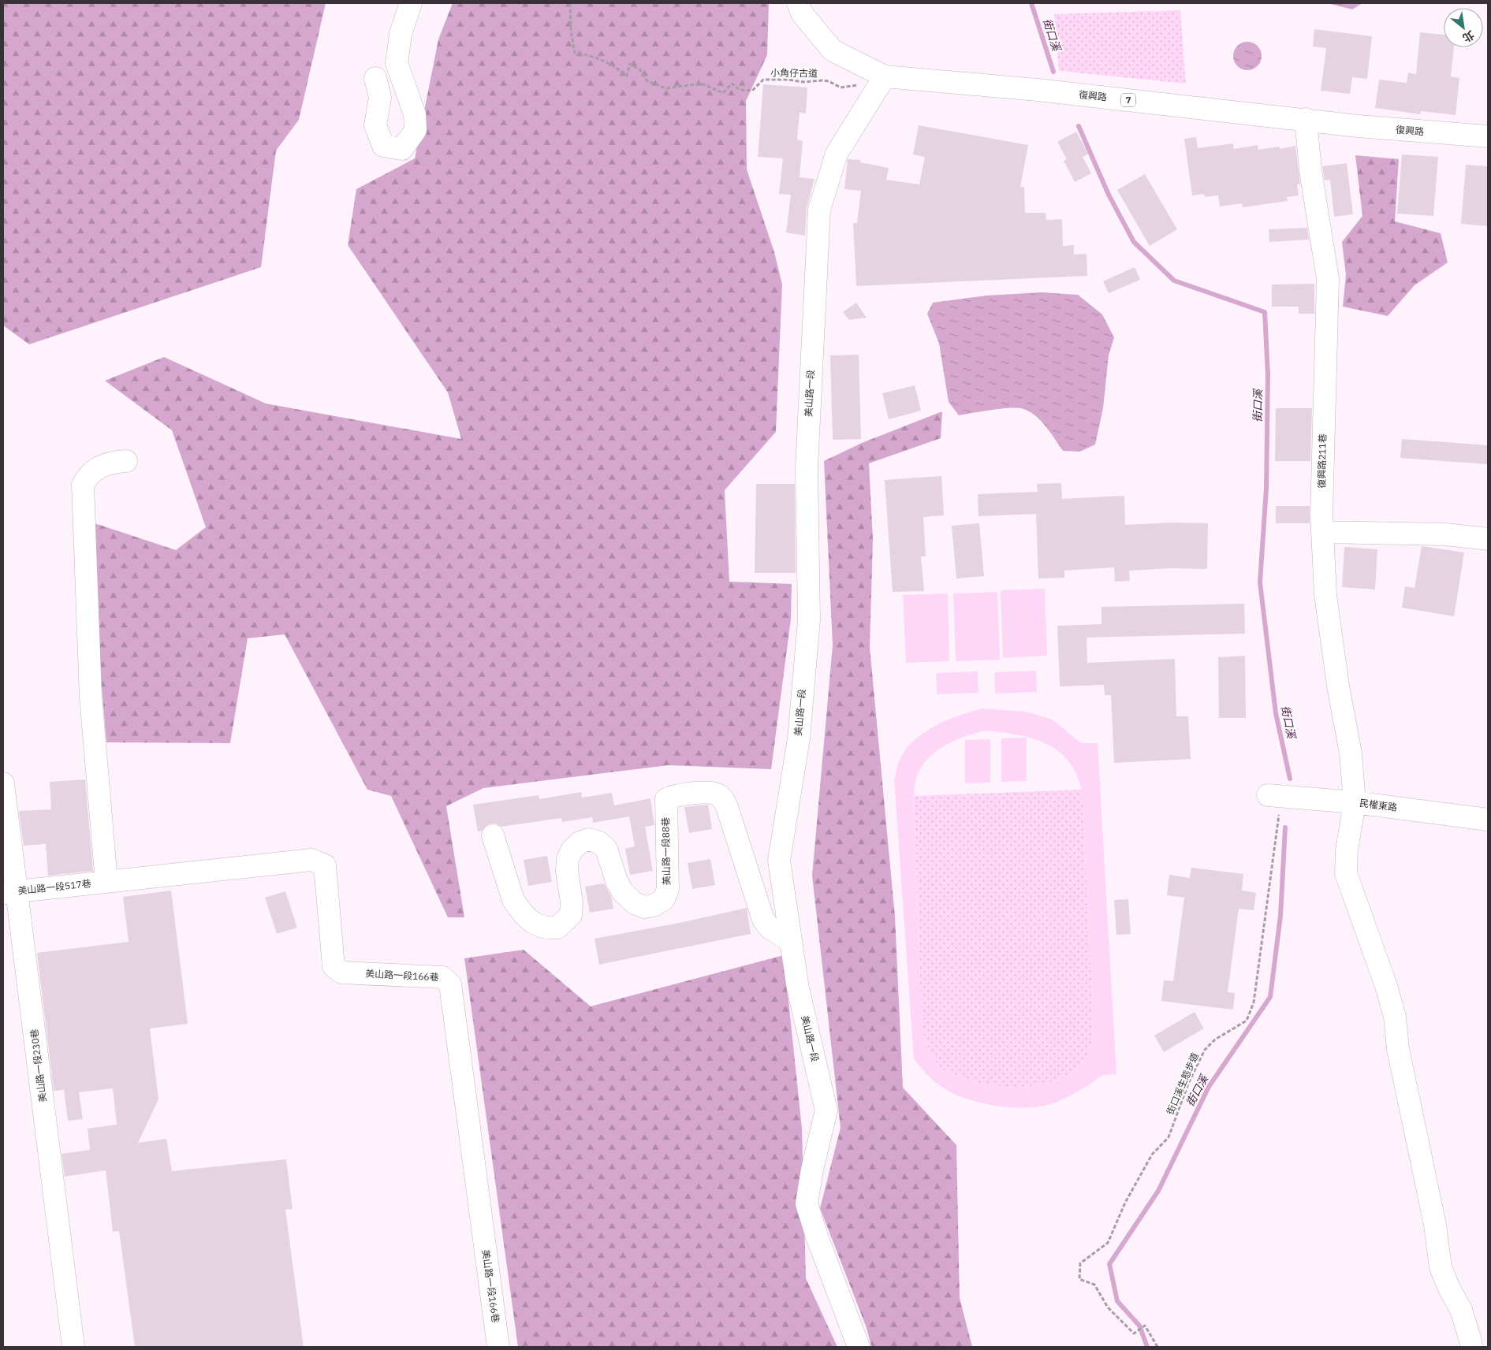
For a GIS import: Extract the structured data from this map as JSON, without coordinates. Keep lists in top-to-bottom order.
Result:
{
  "streets": {
    "street": [
      "復興路",
      "7",
      "美山路一段",
      "復興路211巷",
      "民權東路",
      "美山路一段88巷",
      "美山路一段517巷",
      "美山路一段166巷",
      "美山路一段230巷"
    ],
    "path": ["小角仔古道", "街口溪生態步道"]
  },
  "crossings": [
    ["小角仔古道", "復興路"],
    ["小角仔古道", "美山路一段"],
    ["復興路", "美山路一段"],
    ["復興路", "復興路211巷"],
    ["美山路一段", "美山路一段88巷"],
    ["復興路211巷", "民權東路"],
    ["民權東路", "街口溪生態步道"],
    ["美山路一段517巷", "美山路一段166巷"],
    ["美山路一段517巷", "美山路一段230巷"]
  ],
  "water": ["街口溪"],
  "north": "bottom right"
}
